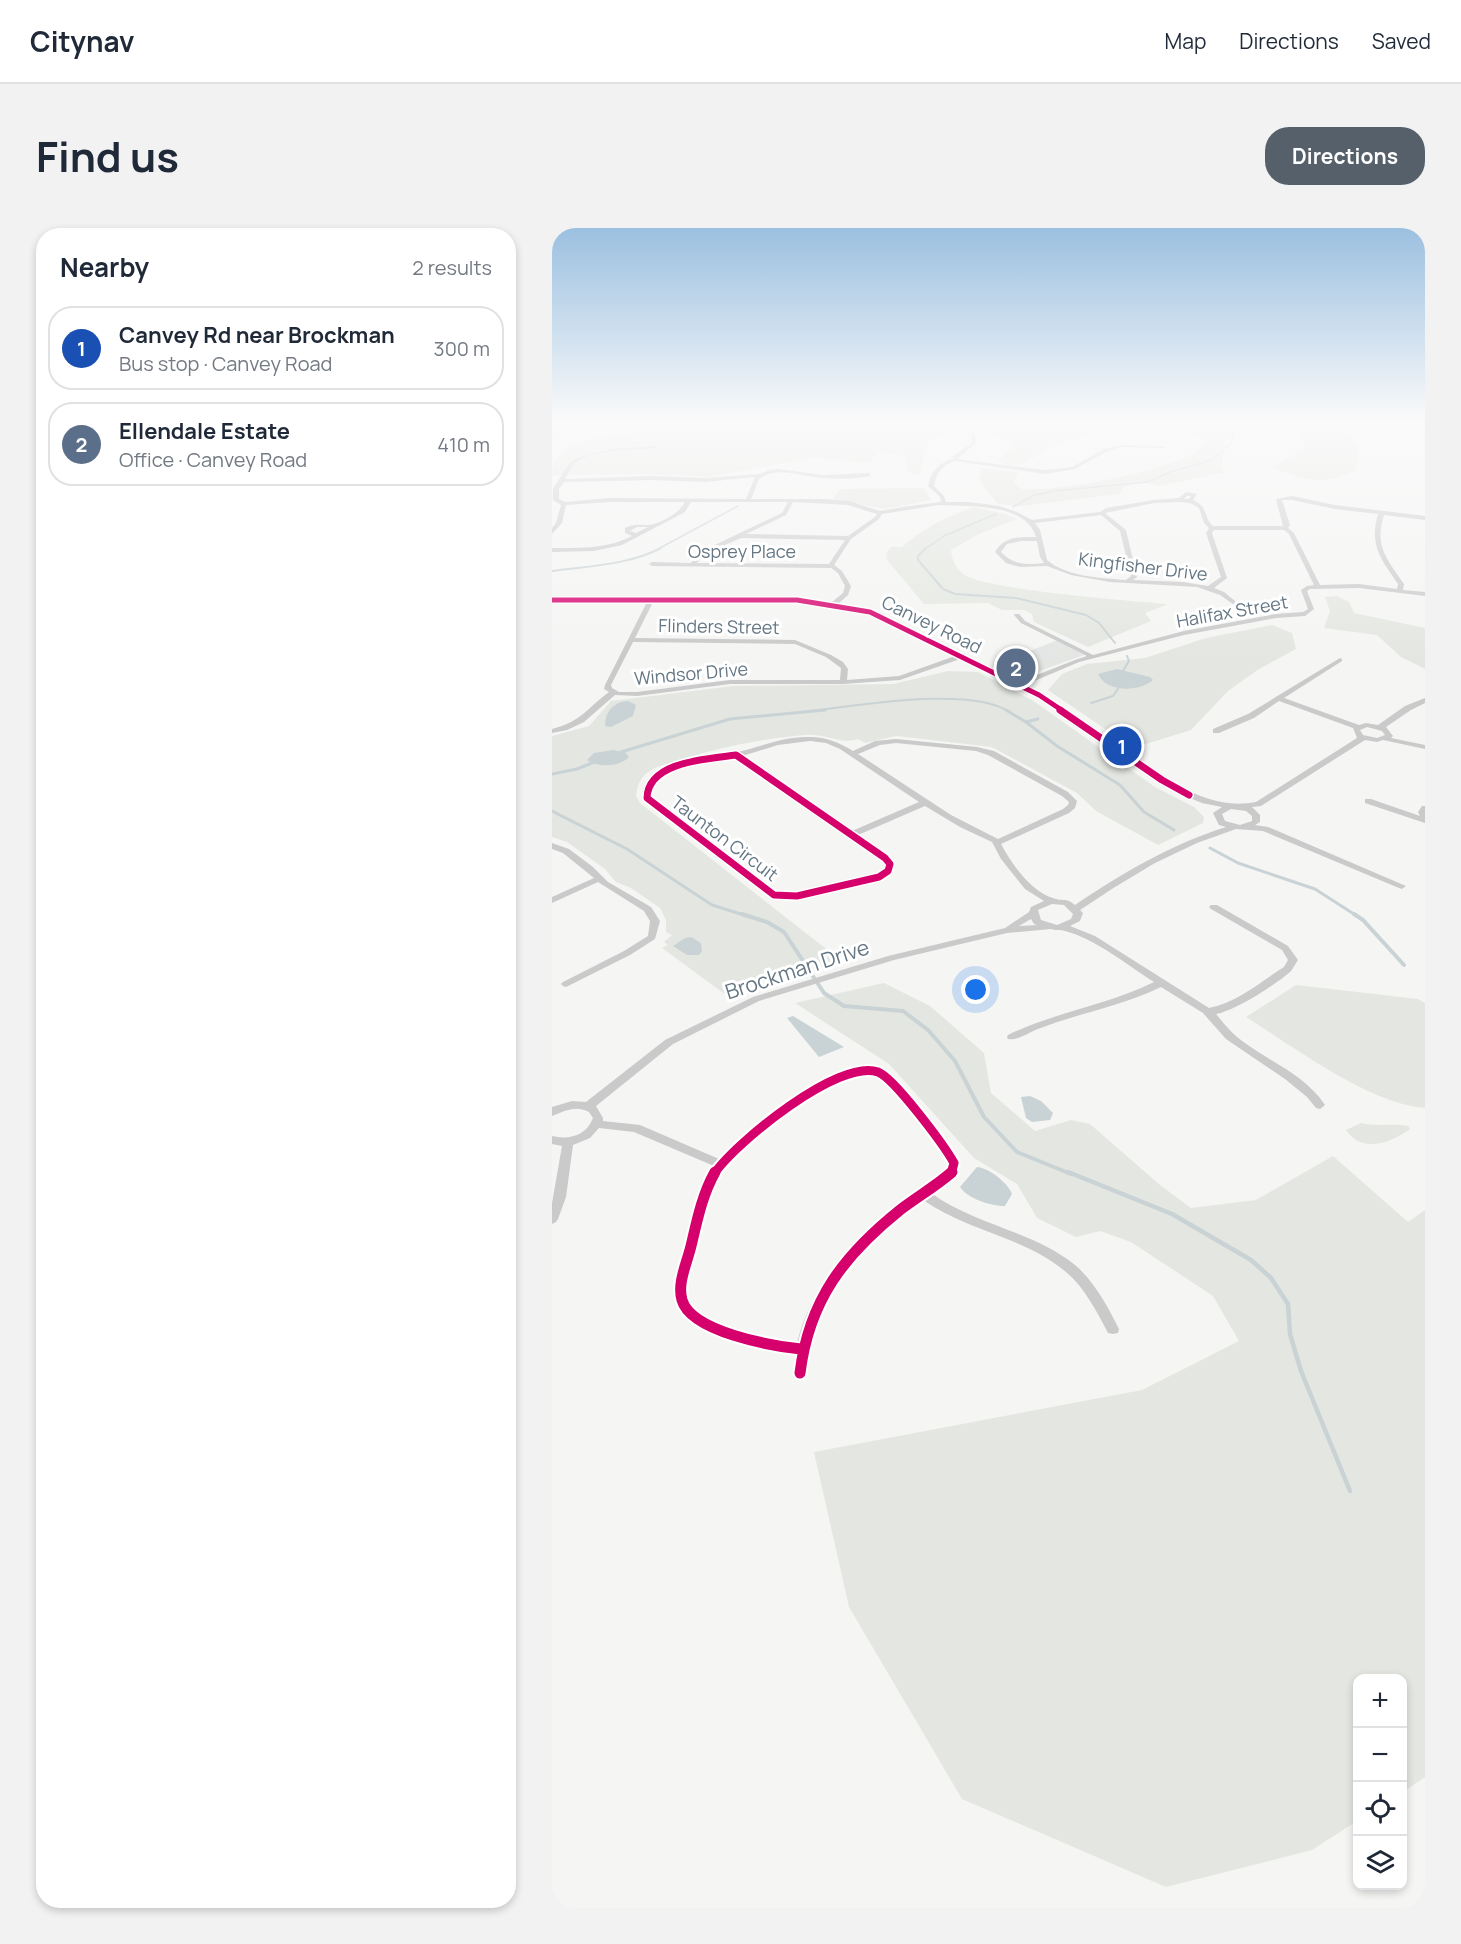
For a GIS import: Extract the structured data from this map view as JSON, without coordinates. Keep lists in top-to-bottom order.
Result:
{
  "streets": {
    "street": [
      "Osprey Place",
      "Kingfisher Drive",
      "Halifax Street",
      "Canvey Road",
      "Flinders Street",
      "Windsor Drive",
      "Taunton Circuit",
      "Brockman Drive"
    ]
  },
  "crossings": [
    ["Halifax Street", "Canvey Road"],
    ["Canvey Road", "Windsor Drive"],
    ["Flinders Street", "Windsor Drive"]
  ],
  "page": {
    "header": "Citynav",
    "nav": ["Map", "Directions", "Saved"],
    "title": "Find us",
    "buttons": "Directions",
    "heading": ["Nearby", "2 results"],
    "list": [
      {
        "mark": "1",
        "name": "Canvey Rd near Brockman",
        "note": "Bus stop · Canvey Road",
        "value": "300 m"
      },
      {
        "mark": "2",
        "name": "Ellendale Estate",
        "note": "Office · Canvey Road",
        "value": "410 m"
      }
    ],
    "pins": ["2", "1"],
    "map_buttons": ["+", "−"]
  }
}
